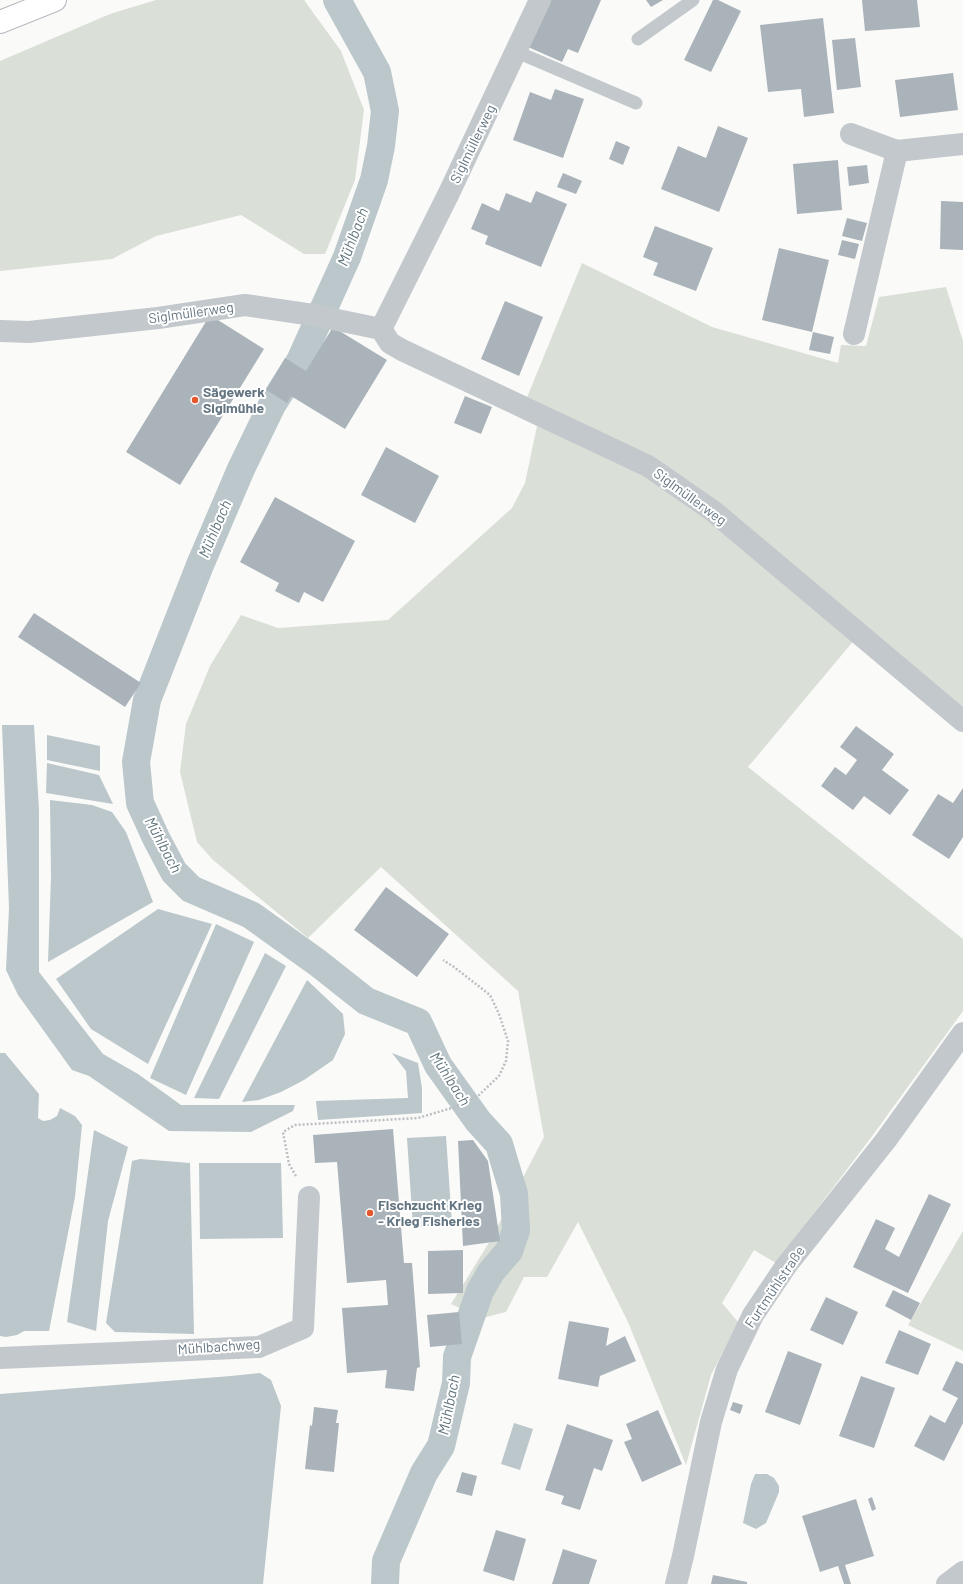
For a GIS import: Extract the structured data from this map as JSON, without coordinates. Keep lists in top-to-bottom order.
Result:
{
  "streets": {
    "street": ["Siglmüllerweg", "Furtmühlstraße", "Mühlbachweg"]
  },
  "water": ["Mühlbach"],
  "places": ["Sägewerk Siglmühle", "Fischzucht Krieg - Krieg Fisheries"]
}
